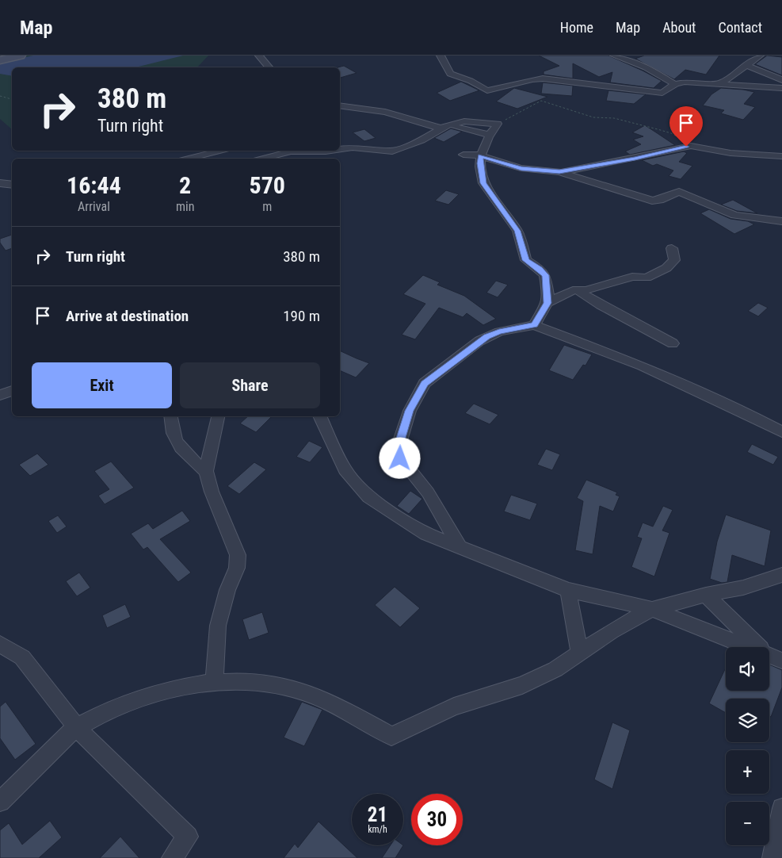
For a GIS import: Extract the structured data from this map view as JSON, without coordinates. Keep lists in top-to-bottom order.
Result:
{
  "page": {
    "header": "Map",
    "nav": [
      "Home",
      "Map",
      "About",
      "Contact"
    ],
    "turn": ["380 m", "Turn right"],
    "eta": [
      "16:44",
      "Arrival",
      "2",
      "min",
      "570",
      "m"
    ],
    "list": [
      {
        "name": "Turn right",
        "value": "380 m"
      },
      {
        "name": "Arrive at destination",
        "value": "190 m"
      }
    ],
    "buttons": ["Exit", "Share"],
    "map_buttons": ["+", "−"],
    "speed": "21 km/h",
    "limit": "30"
  }
}
